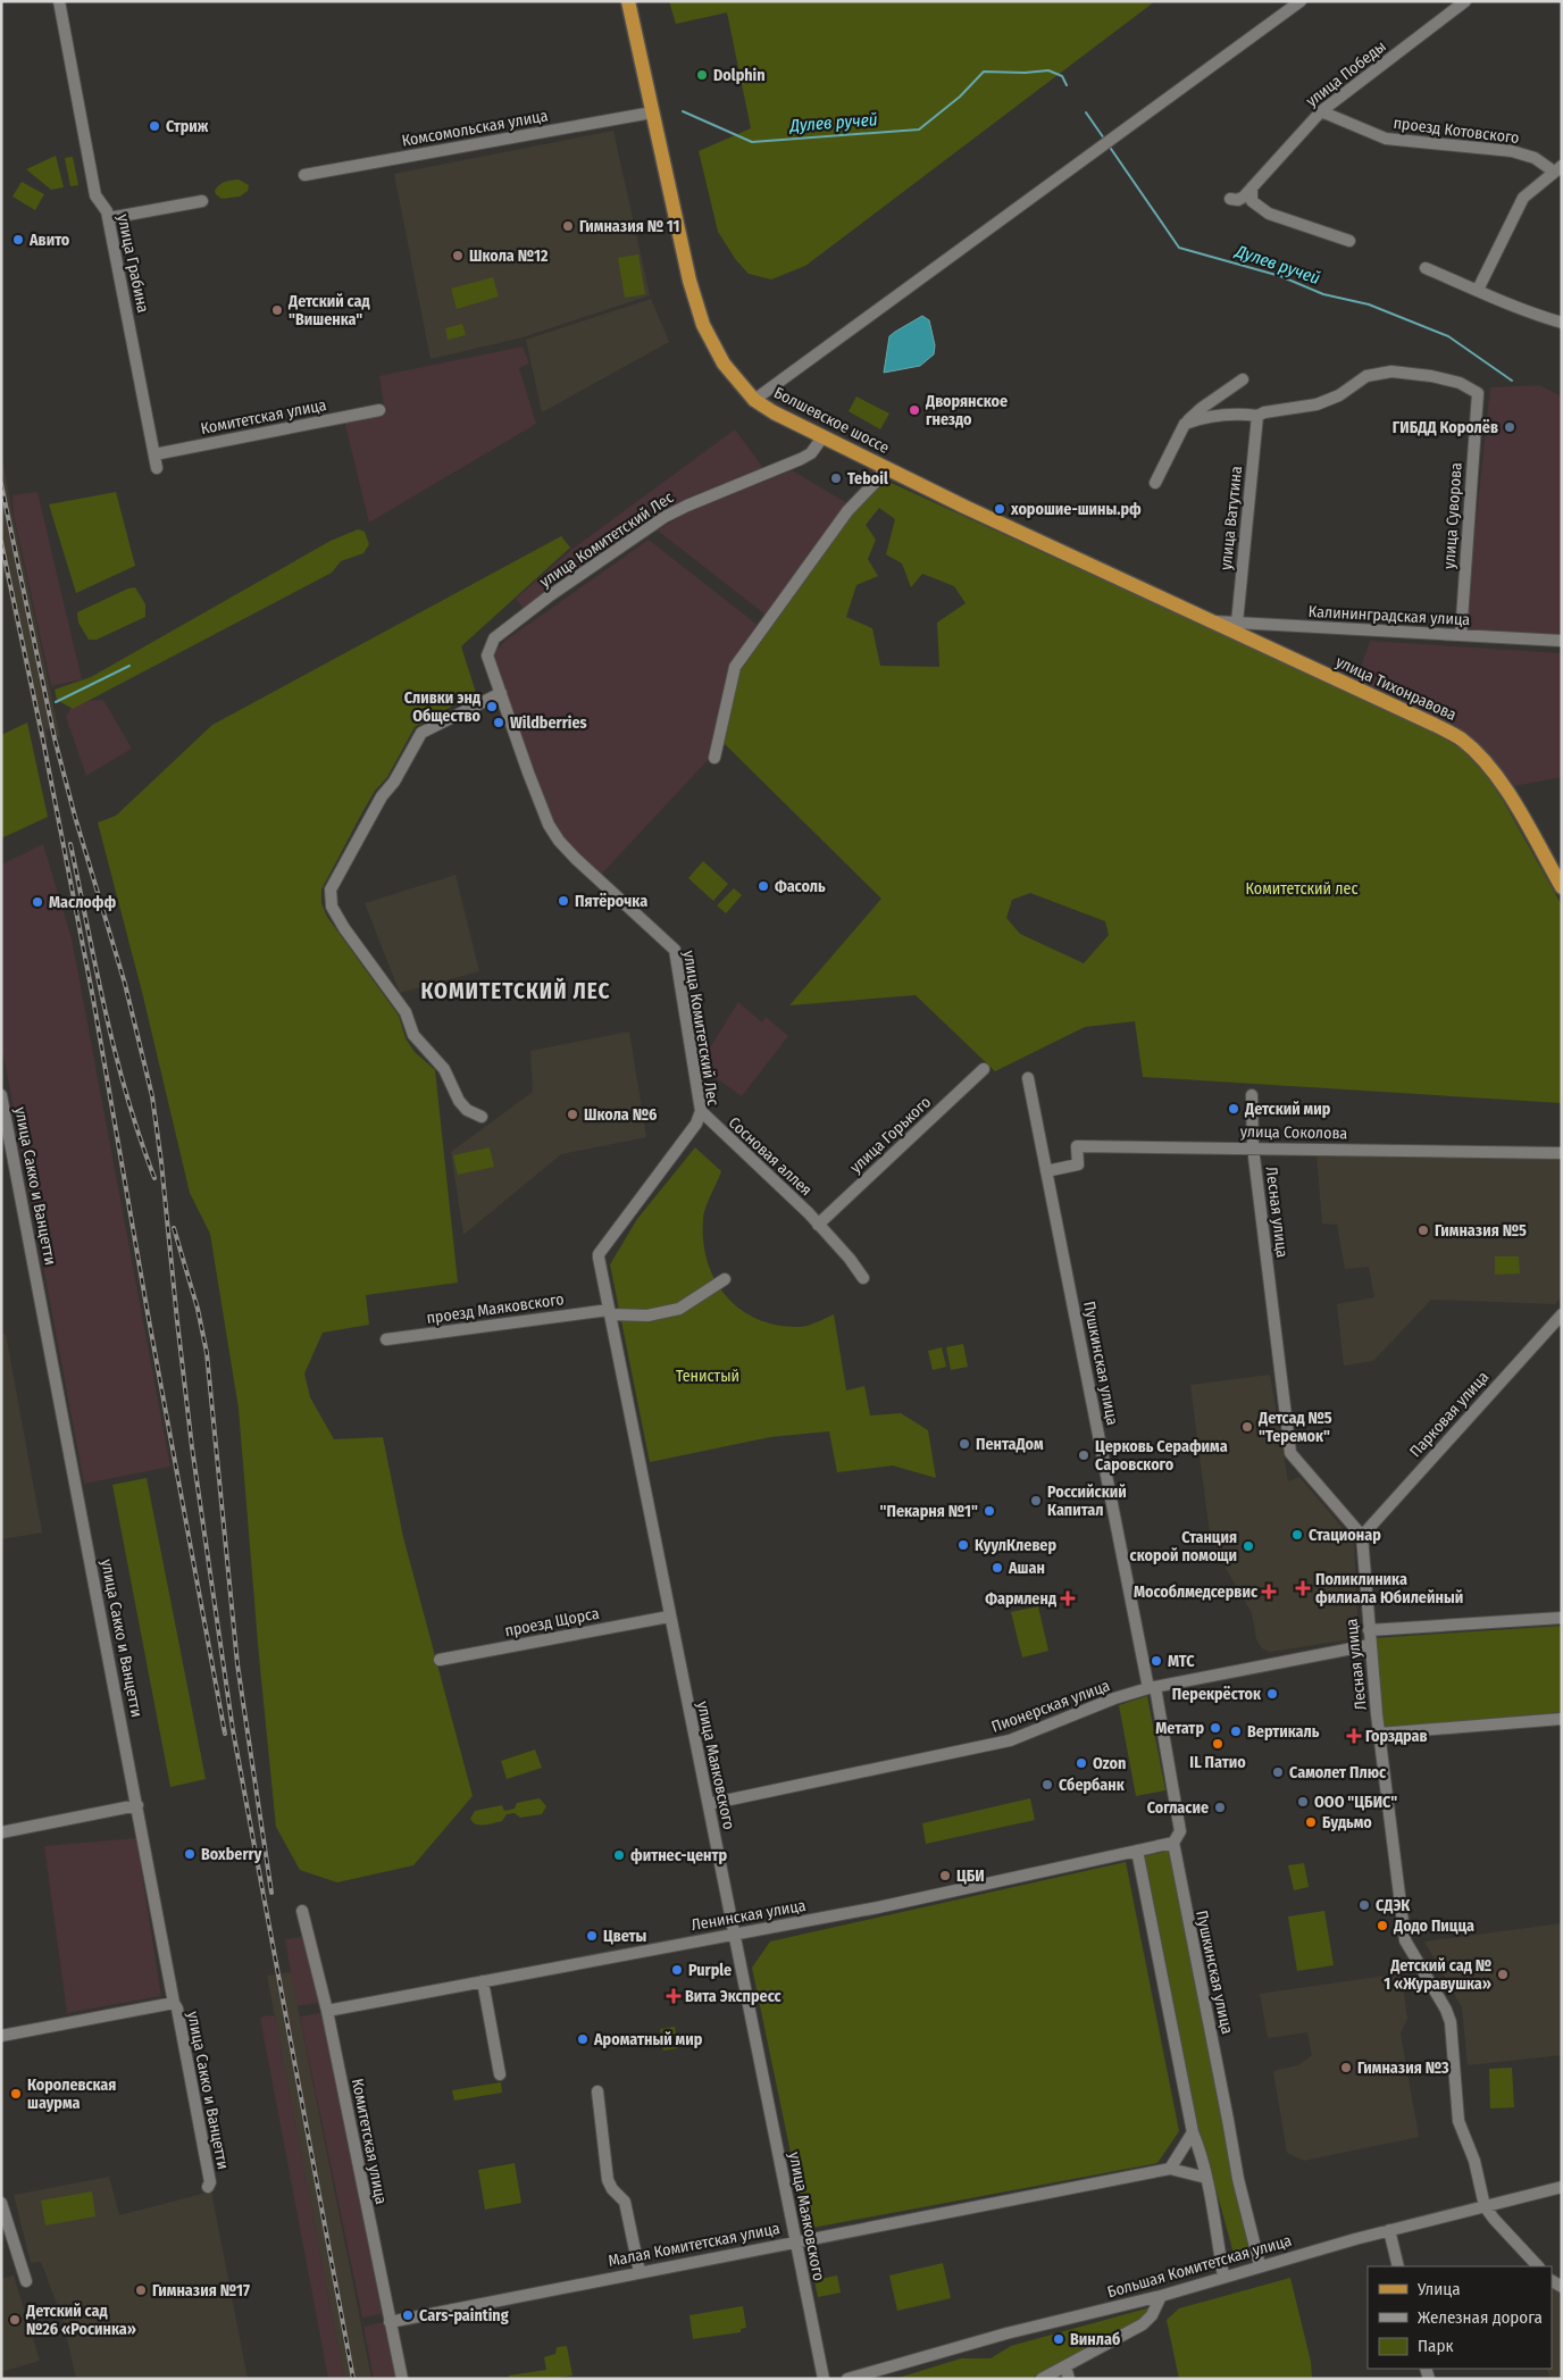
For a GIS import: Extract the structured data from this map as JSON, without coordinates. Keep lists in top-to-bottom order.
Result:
{
  "streets": {
    "main road": ["Болшевское шоссе", "улица Тихонравова"],
    "street": [
      "улица Победы",
      "Комсомольская улица",
      "проезд Котовского",
      "улица Грабина",
      "Комитетская улица",
      "улица Суворова",
      "улица Ватутина",
      "улица Комитетский Лес",
      "Калининградская улица",
      "улица Соколова",
      "улица Горького",
      "Сосновая аллея",
      "улица Сакко и Ванцетти",
      "Лесная улица",
      "проезд Маяковского",
      "Пушкинская улица",
      "Парковая улица",
      "проезд Щорса",
      "Пионерская улица",
      "улица Маяковского",
      "Ленинская улица",
      "Малая Комитетская улица",
      "Большая Комитетская улица"
    ]
  },
  "crossings": [
    ["улица Победы", "проезд Котовского"],
    ["Комсомольская улица", "Болшевское шоссе"],
    ["улица Грабина", "Комитетская улица"],
    ["Комитетская улица", "Ленинская улица"],
    ["Комитетская улица", "Малая Комитетская улица"],
    ["Болшевское шоссе", "улица Комитетский Лес"],
    ["Болшевское шоссе", "Калининградская улица"],
    ["Болшевское шоссе", "улица Тихонравова"],
    ["улица Суворова", "улица Ватутина"],
    ["улица Суворова", "Калининградская улица"],
    ["улица Ватутина", "Калининградская улица"],
    ["улица Комитетский Лес", "Сосновая аллея"],
    ["улица Комитетский Лес", "улица Маяковского"],
    ["Калининградская улица", "улица Тихонравова"],
    ["улица Соколова", "Лесная улица"],
    ["улица Соколова", "Пушкинская улица"],
    ["улица Горького", "Сосновая аллея"],
    ["Лесная улица", "Парковая улица"],
    ["Лесная улица", "Пионерская улица"],
    ["Лесная улица", "Большая Комитетская улица"],
    ["проезд Маяковского", "улица Маяковского"],
    ["Пушкинская улица", "Пионерская улица"],
    ["Пушкинская улица", "Ленинская улица"],
    ["Пушкинская улица", "Большая Комитетская улица"],
    ["проезд Щорса", "улица Маяковского"],
    ["Пионерская улица", "улица Маяковского"],
    ["улица Маяковского", "Ленинская улица"],
    ["улица Маяковского", "Малая Комитетская улица"]
  ],
  "districts": ["КОМИТЕТСКИЙ ЛЕС"],
  "water": ["Дулев ручей"],
  "parks": ["Комитетский лес", "Тенистый"],
  "places": {
    "other": [
      "Dolphin",
      "Стриж",
      "Гимназия № 11",
      "Авито",
      "Школа №12",
      "Детский сад \"Вишенка\"",
      "Дворянское гнездо",
      "ГИБДД Королёв",
      "Teboil",
      "хорошие-шины.рф",
      "Сливки энд Общество",
      "Wildberries",
      "Фасоль",
      "Пятёрочка",
      "Маслофф",
      "Детский мир",
      "Школа №6",
      "Гимназия №5",
      "Детсад №5 \"Теремок\"",
      "ПентаДом",
      "Церковь Серафима Саровского",
      "Российский Капитал",
      "\"Пекарня №1\"",
      "Стационар",
      "КуулКлевер",
      "Станция скорой помощи",
      "Ашан",
      "МТС",
      "Перекрёсток",
      "Метатр",
      "Вертикаль",
      "IL Патио",
      "Ozon",
      "Самолет Плюс",
      "Сбербанк",
      "ООО \"ЦБИС\"",
      "Согласие",
      "Будьмо",
      "Boxberry",
      "фитнес-центр",
      "ЦБИ",
      "СДЭК",
      "Додо Пицца",
      "Цветы",
      "Purple",
      "Детский сад № 1 «Журавушка»",
      "Ароматный мир",
      "Гимназия №3",
      "Королевская шаурма",
      "Гимназия №17",
      "Cars-painting",
      "Детский сад №26 «Росинка»",
      "Винлаб"
    ],
    "health": [
      "Поликлиника филиала Юбилейный",
      "Мособлмедсервис",
      "Фармленд",
      "Горздрав",
      "Вита Экспресс"
    ]
  },
  "legend": ["Улица", "Железная дорога", "Парк"]
}
